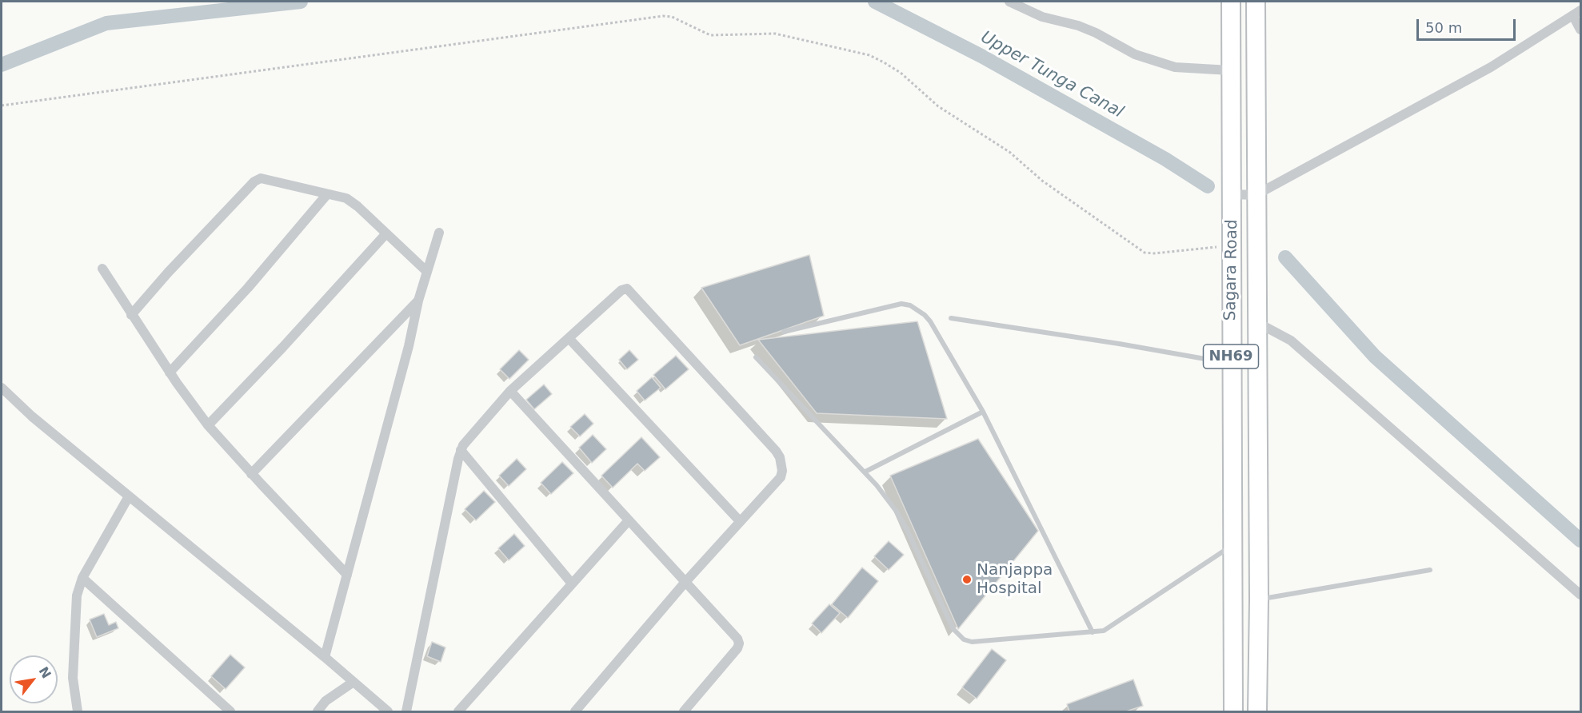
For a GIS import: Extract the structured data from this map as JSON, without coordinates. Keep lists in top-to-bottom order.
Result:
{
  "streets": {
    "highway": ["Sagara Road", "NH69"]
  },
  "water": ["Upper Tunga Canal"],
  "places": ["Nanjappa Hospital"],
  "scale_bar": "50 m",
  "north": "top right"
}
